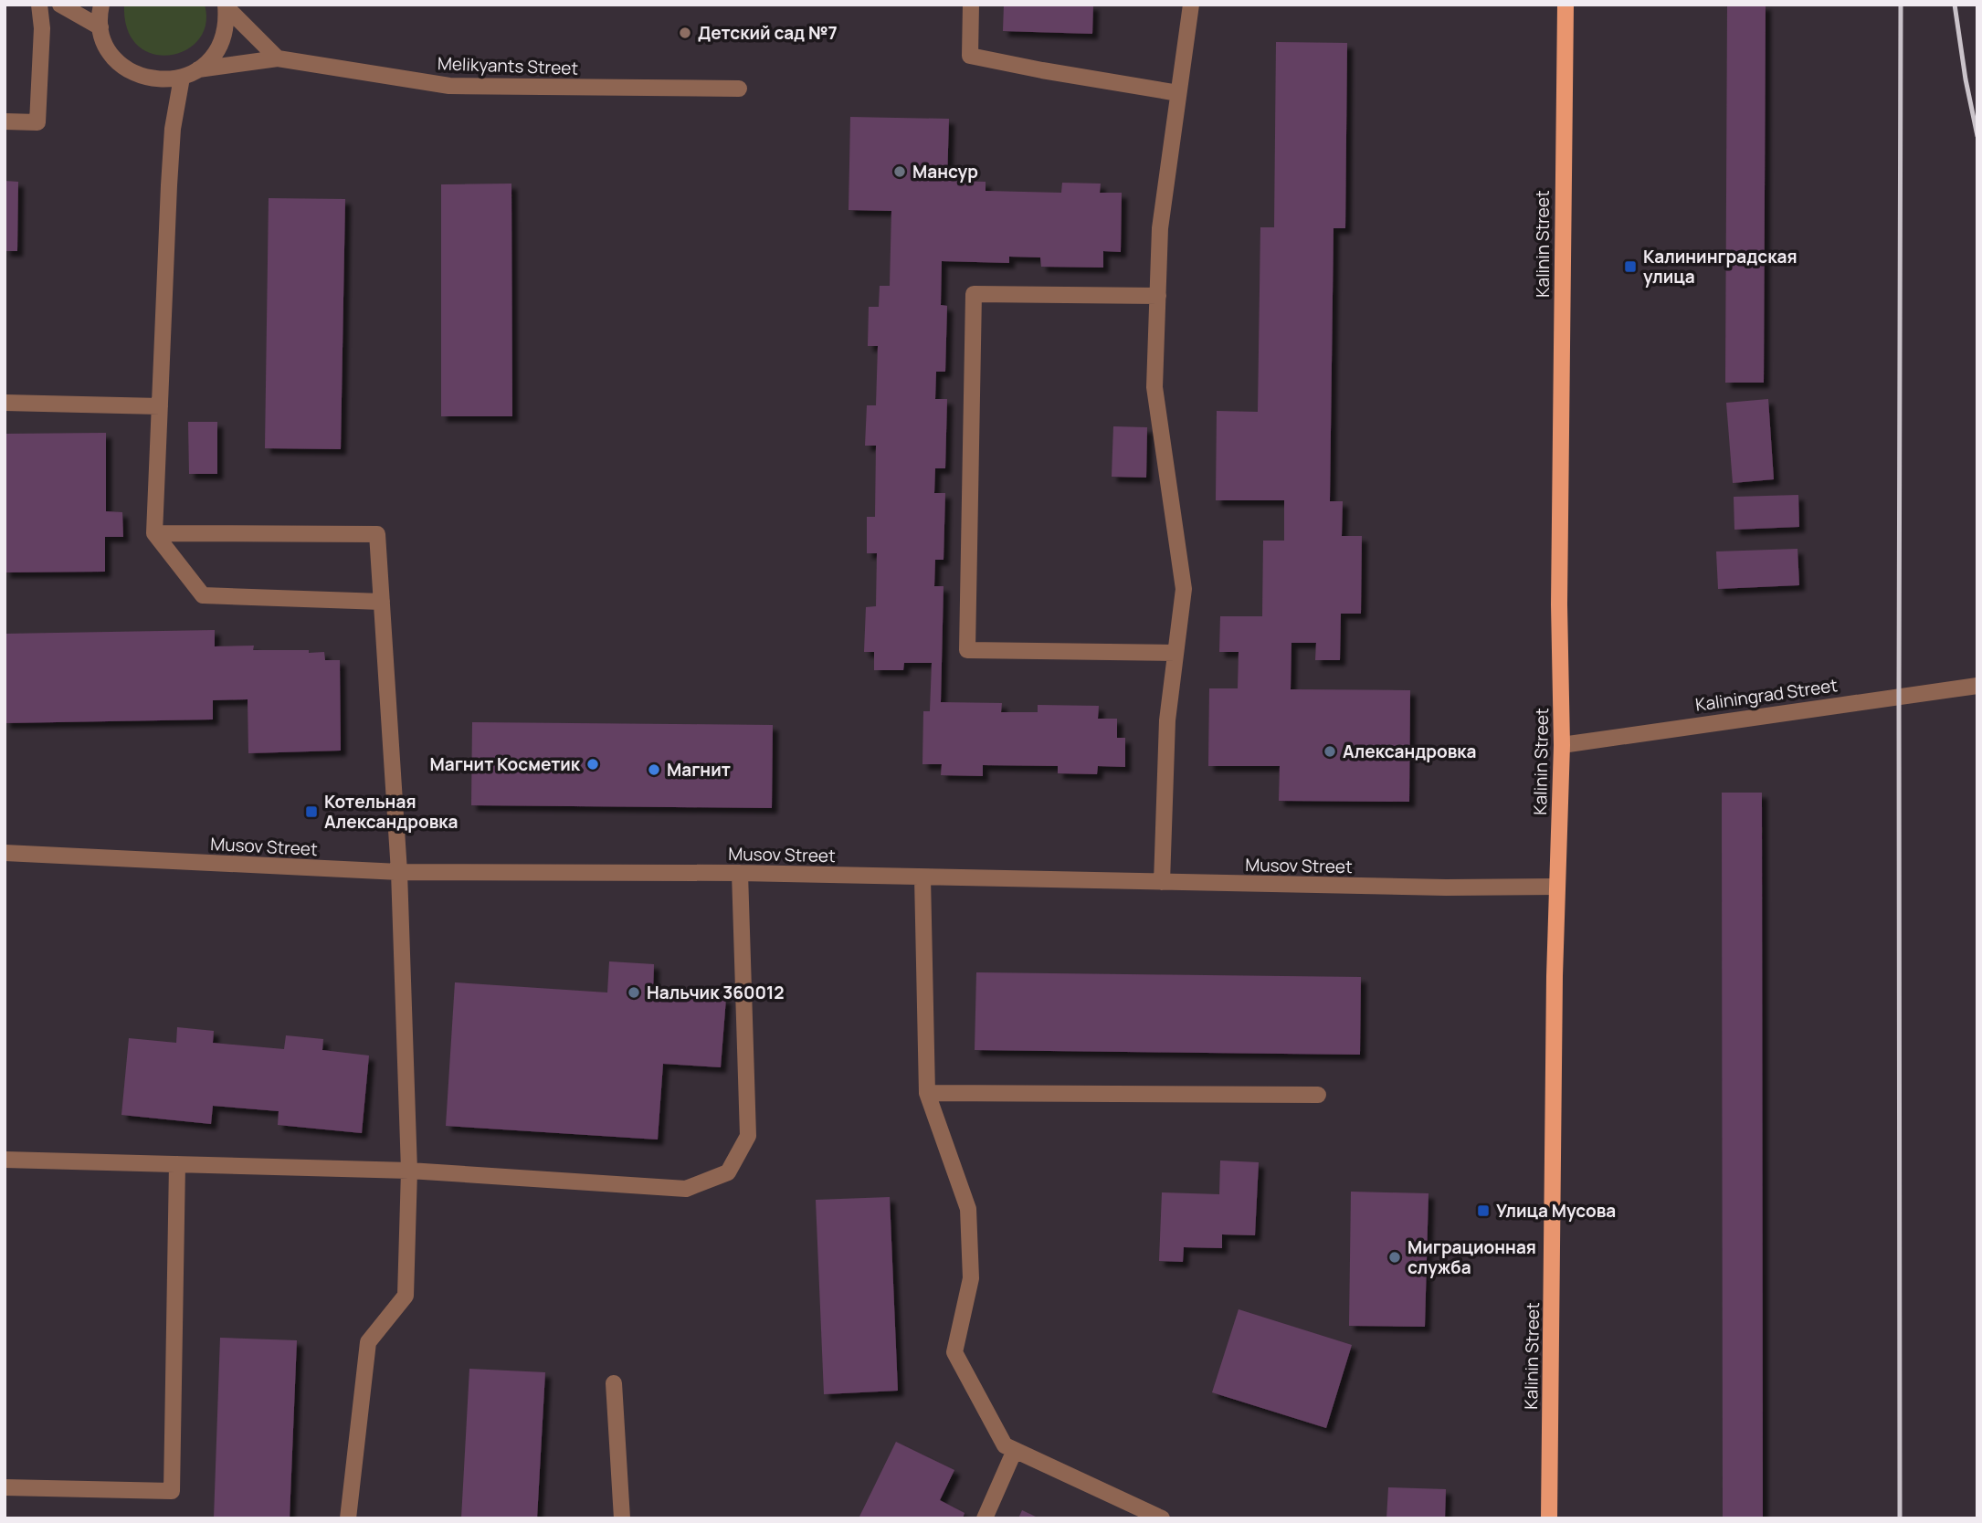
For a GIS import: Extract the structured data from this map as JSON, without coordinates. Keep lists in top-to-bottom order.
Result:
{
  "streets": {
    "main road": ["Kalinin Street"],
    "street": ["Melikyants Street", "Kaliningrad Street", "Musov Street"]
  },
  "crossings": [
    ["Kalinin Street", "Kaliningrad Street"],
    ["Kalinin Street", "Musov Street"]
  ],
  "places": {
    "other": [
      "Детский сад №7",
      "Мансур",
      "Александровка",
      "Магнит Косметик",
      "Магнит",
      "Нальчик 360012",
      "Миграционная служба"
    ],
    "transit": ["Калининградская улица", "Котельная Александровка", "Улица Мусова"]
  }
}
